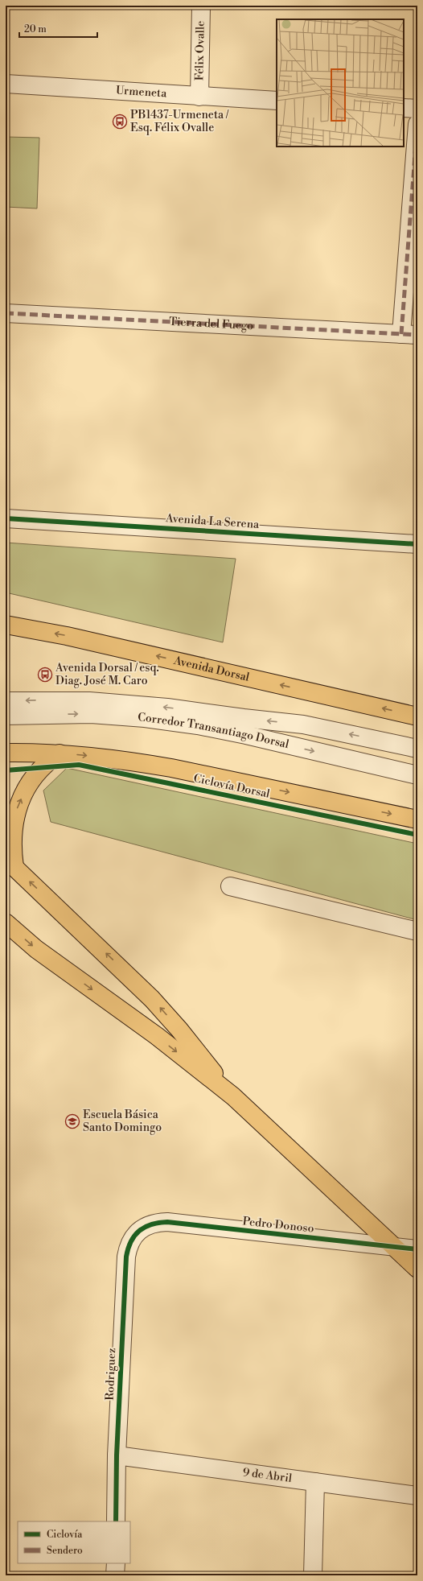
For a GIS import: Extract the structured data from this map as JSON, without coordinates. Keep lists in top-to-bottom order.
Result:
{
  "streets": {
    "main road": ["Avenida Dorsal"],
    "street": [
      "Félix Ovalle",
      "Urmeneta",
      "Tierra del Fuego",
      "Avenida La Serena",
      "Corredor Transantiago Dorsal",
      "Pedro Donoso",
      "Rodriguez",
      "9 de Abril"
    ],
    "cycle path": ["Ciclovía Dorsal"]
  },
  "crossings": [
    ["Félix Ovalle", "Urmeneta"],
    ["Pedro Donoso", "Rodriguez"],
    ["Rodriguez", "9 de Abril"]
  ],
  "places": {
    "bus stop": ["PB1437-Urmeneta / Esq. Félix Ovalle", "Avenida Dorsal / esq. Diag. José M. Caro"],
    "school or university": ["Escuela Básica Santo Domingo"]
  },
  "legend": ["Ciclovía", "Sendero"],
  "scale_bar": "20 m"
}
